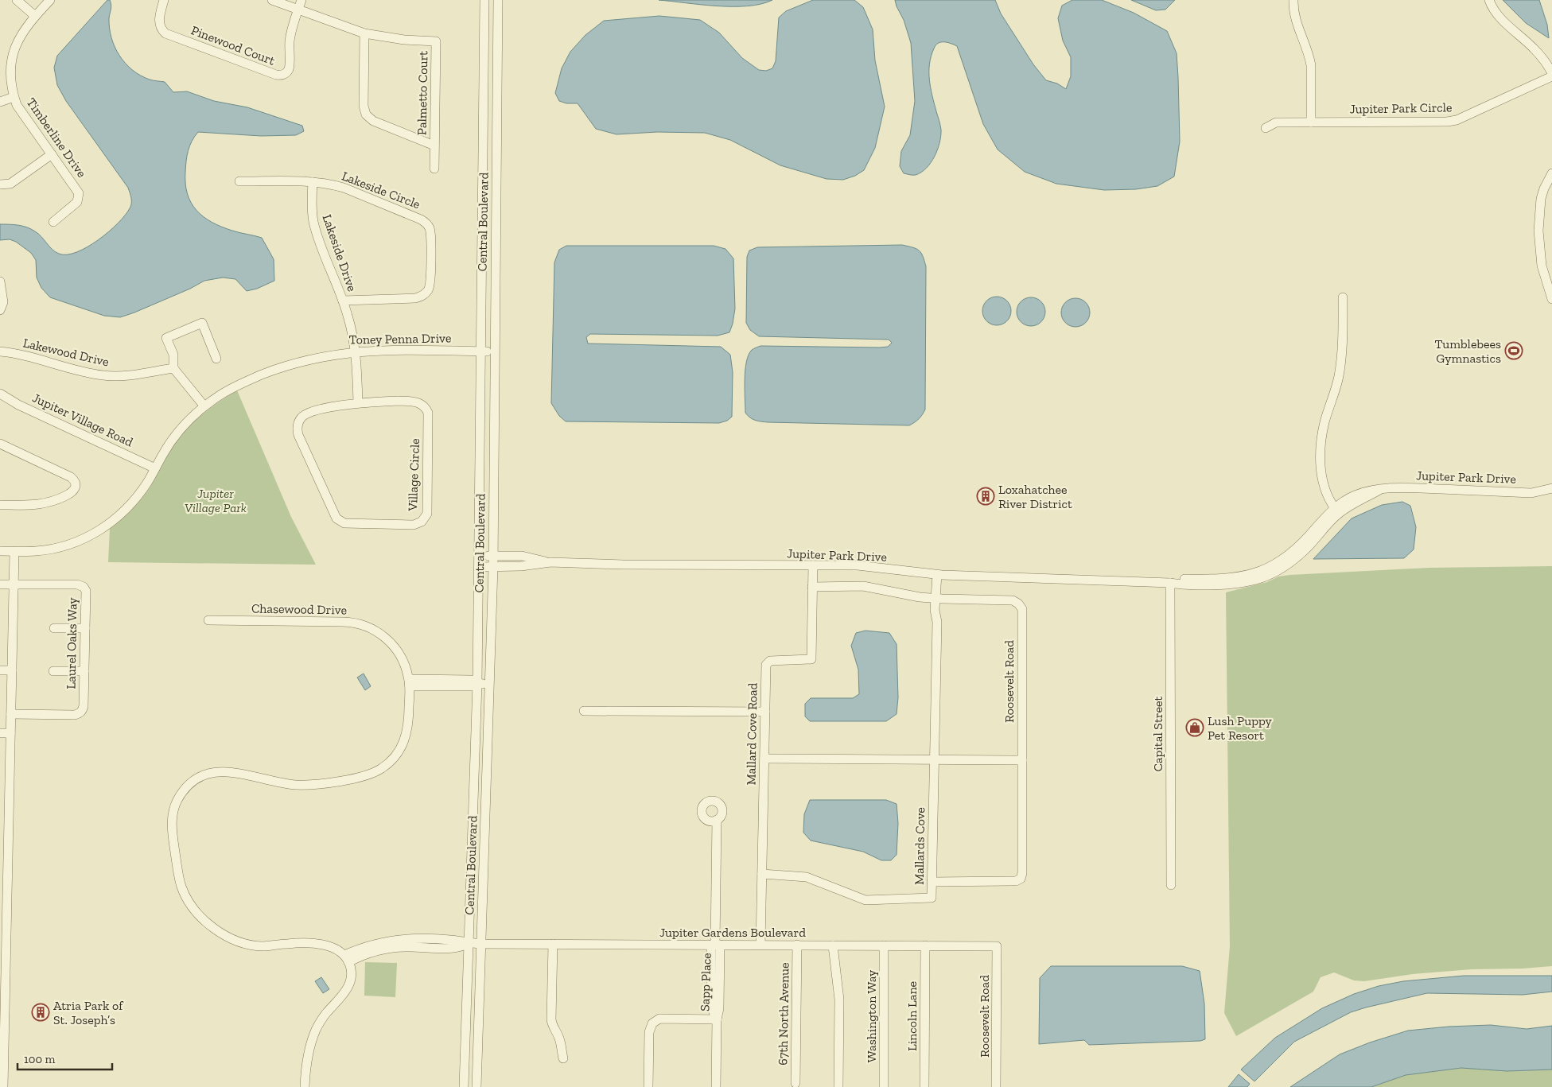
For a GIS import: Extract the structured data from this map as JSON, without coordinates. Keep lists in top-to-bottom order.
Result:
{
  "streets": {
    "street": [
      "Pinewood Court",
      "Palmetto Court",
      "Jupiter Park Circle",
      "Timberline Drive",
      "Lakeside Circle",
      "Central Boulevard",
      "Lakeside Drive",
      "Toney Penna Drive",
      "Lakewood Drive",
      "Jupiter Village Road",
      "Village Circle",
      "Jupiter Park Drive",
      "Chasewood Drive",
      "Laurel Oaks Way",
      "Roosevelt Road",
      "Mallard Cove Road",
      "Capital Street",
      "Mallards Cove",
      "Jupiter Gardens Boulevard",
      "Sapp Place",
      "67th North Avenue",
      "Washington Way",
      "Lincoln Lane"
    ]
  },
  "crossings": [
    ["Pinewood Court", "Palmetto Court"],
    ["Lakeside Circle", "Lakeside Drive"],
    ["Central Boulevard", "Toney Penna Drive"],
    ["Central Boulevard", "Jupiter Park Drive"],
    ["Central Boulevard", "Jupiter Gardens Boulevard"],
    ["Lakeside Drive", "Toney Penna Drive"],
    ["Lakeside Drive", "Village Circle"],
    ["Toney Penna Drive", "Jupiter Village Road"],
    ["Jupiter Park Drive", "Mallard Cove Road"],
    ["Jupiter Park Drive", "Capital Street"],
    ["Jupiter Park Drive", "Mallards Cove"],
    ["Chasewood Drive", "Jupiter Gardens Boulevard"],
    ["Roosevelt Road", "Mallard Cove Road"],
    ["Roosevelt Road", "Mallards Cove"],
    ["Roosevelt Road", "Jupiter Gardens Boulevard"],
    ["Mallard Cove Road", "Mallards Cove"],
    ["Mallard Cove Road", "Jupiter Gardens Boulevard"],
    ["Jupiter Gardens Boulevard", "Sapp Place"],
    ["Jupiter Gardens Boulevard", "67th North Avenue"],
    ["Jupiter Gardens Boulevard", "Washington Way"],
    ["Jupiter Gardens Boulevard", "Lincoln Lane"]
  ],
  "parks": ["Jupiter Village Park"],
  "places": {
    "sports": ["Tumblebees Gymnastics"],
    "building": ["Loxahatchee River District", "Atria Park of St. Joseph’s"],
    "shop": ["Lush Puppy Pet Resort"]
  },
  "scale_bar": "100 m"
}
